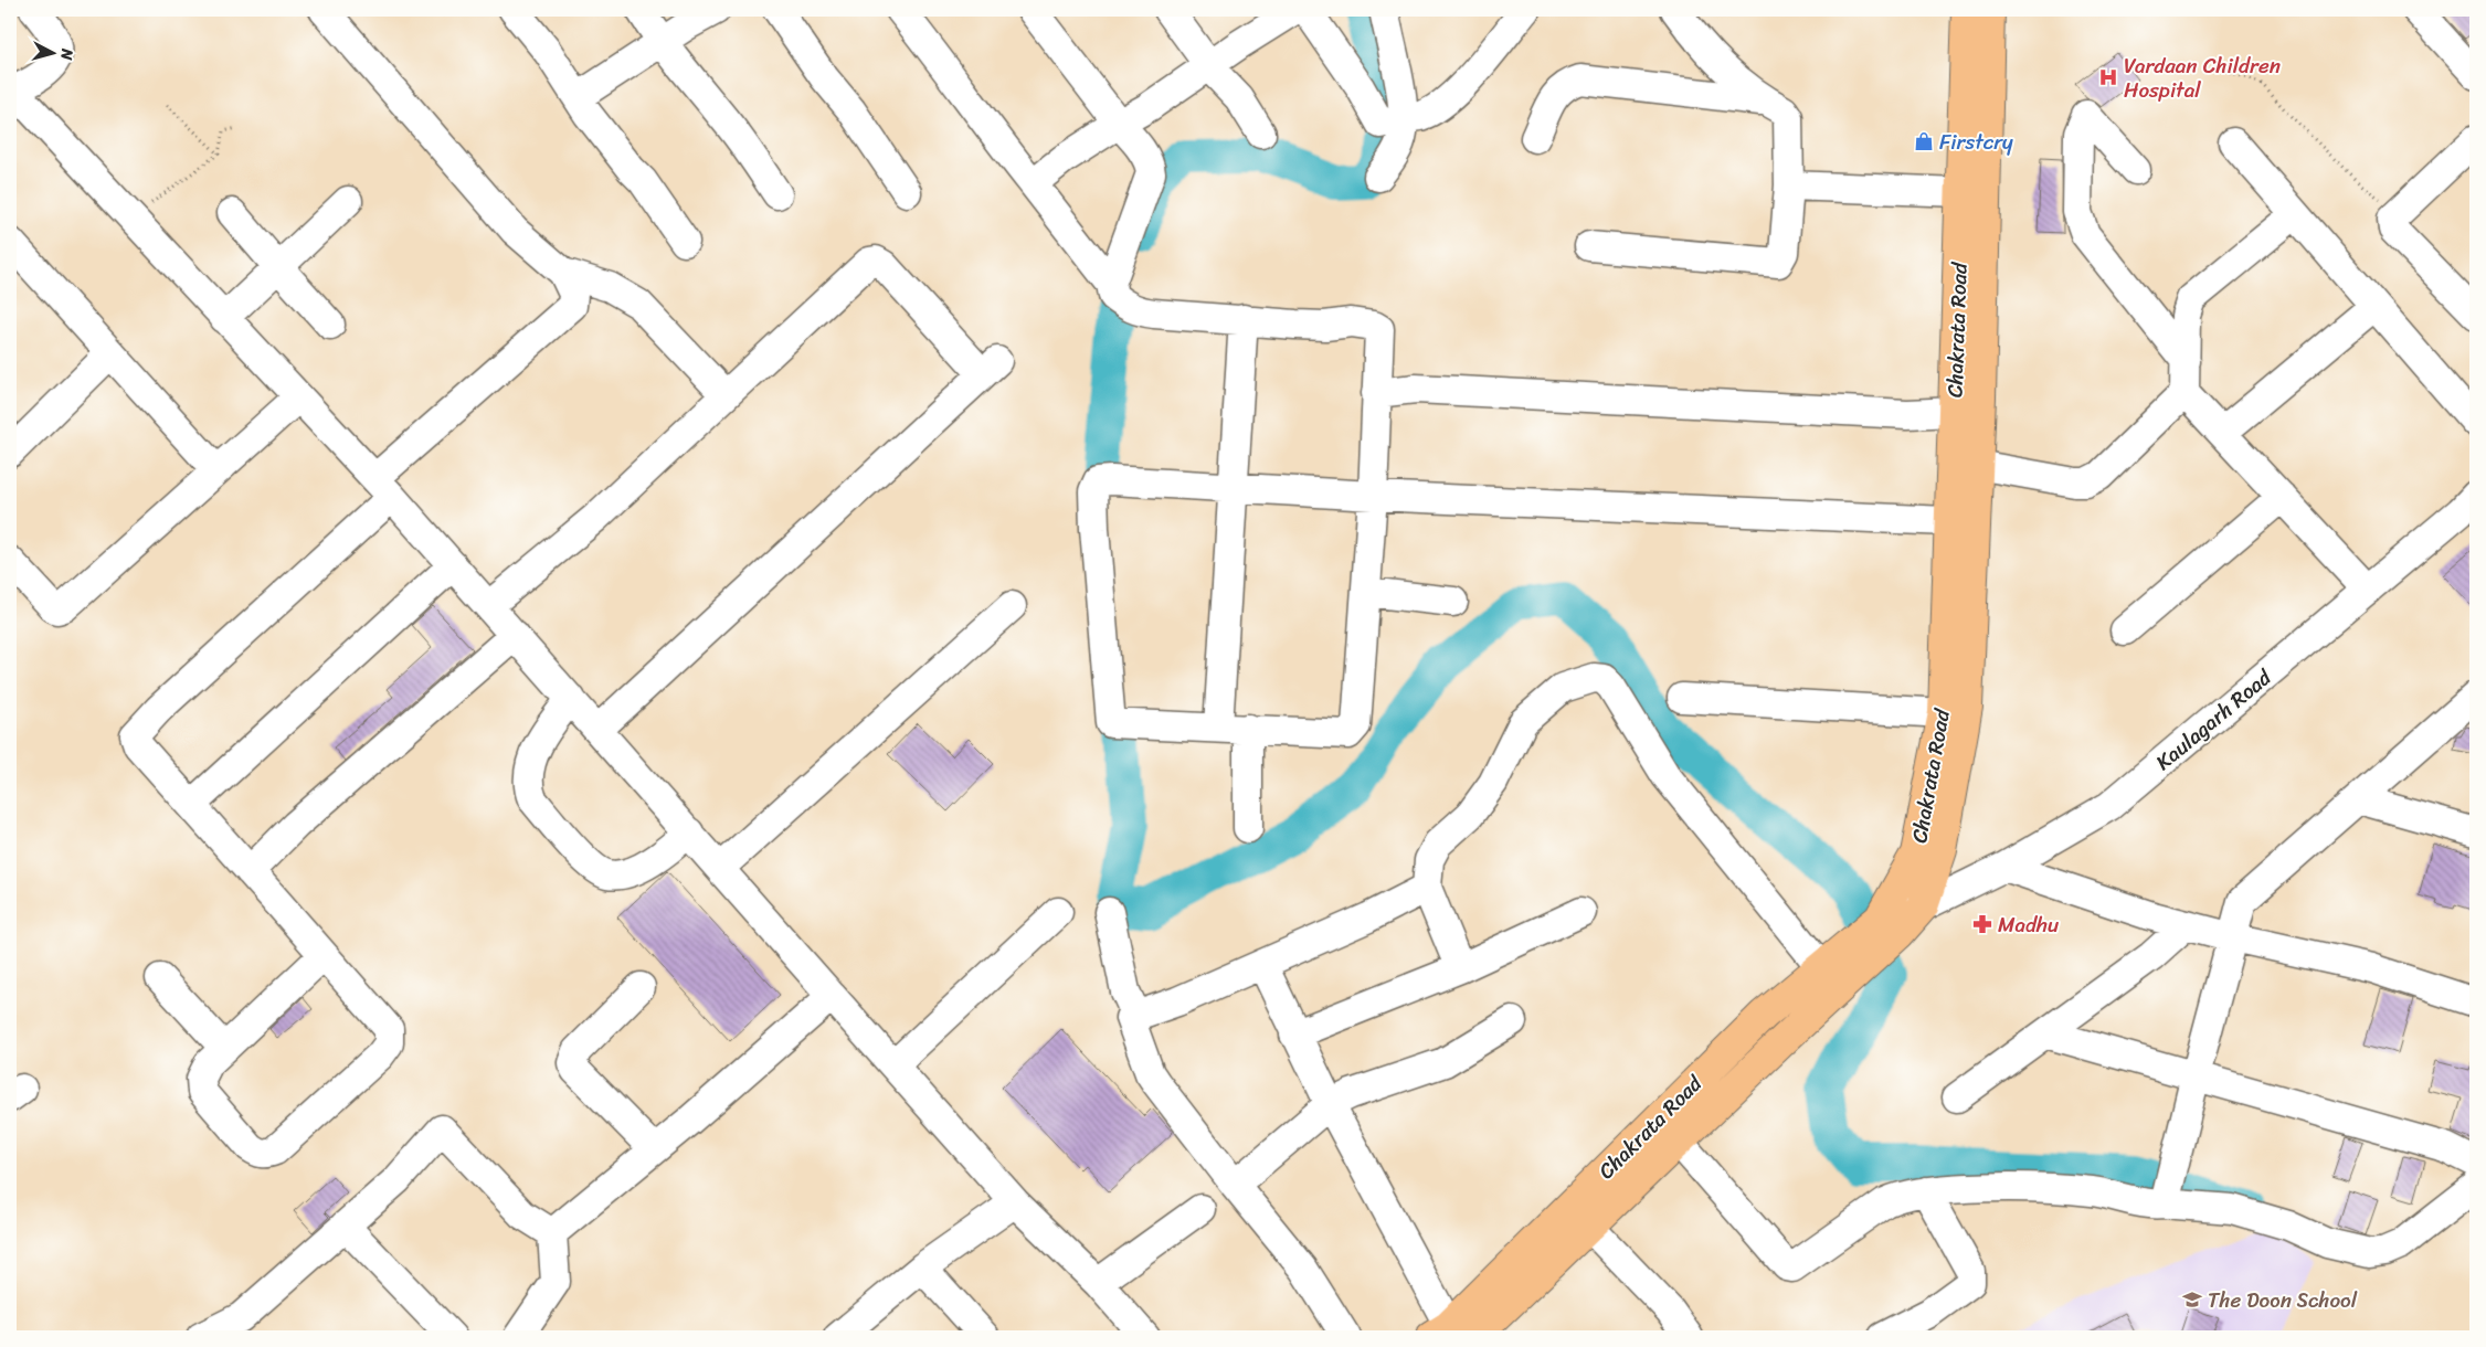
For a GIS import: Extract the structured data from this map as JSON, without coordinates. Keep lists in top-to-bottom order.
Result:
{
  "streets": {
    "main road": ["Chakrata Road"],
    "street": ["Kaulagarh Road"]
  },
  "crossings": [
    ["Chakrata Road", "Kaulagarh Road"]
  ],
  "places": {
    "hospital": ["Vardaan Children Hospital"],
    "shop": ["Firstcry"],
    "pharmacy": ["Madhu"],
    "school or university": ["The Doon School"]
  },
  "north": "right"
}
